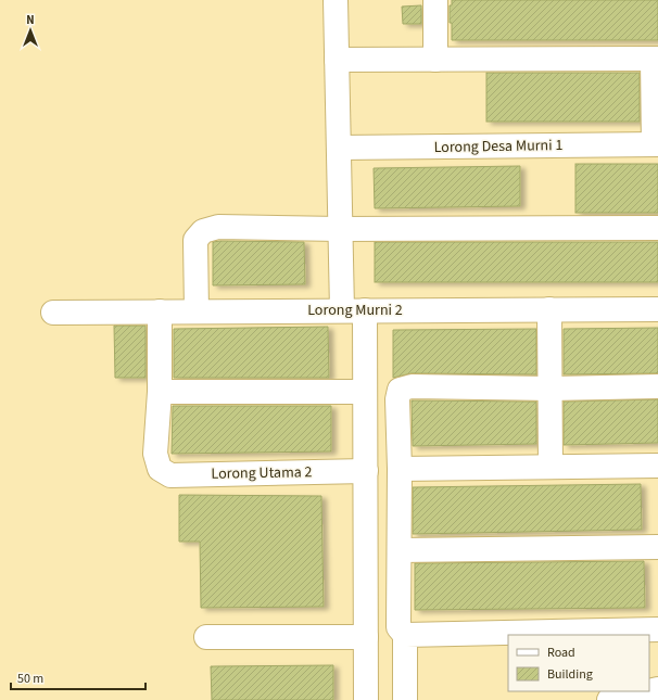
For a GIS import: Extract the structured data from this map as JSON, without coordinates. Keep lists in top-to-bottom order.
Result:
{
  "streets": {
    "street": ["Lorong Desa Murni 1", "Lorong Murni 2", "Lorong Utama 2"]
  },
  "legend": ["Road", "Building"],
  "scale_bar": "50 m",
  "north": "top"
}
